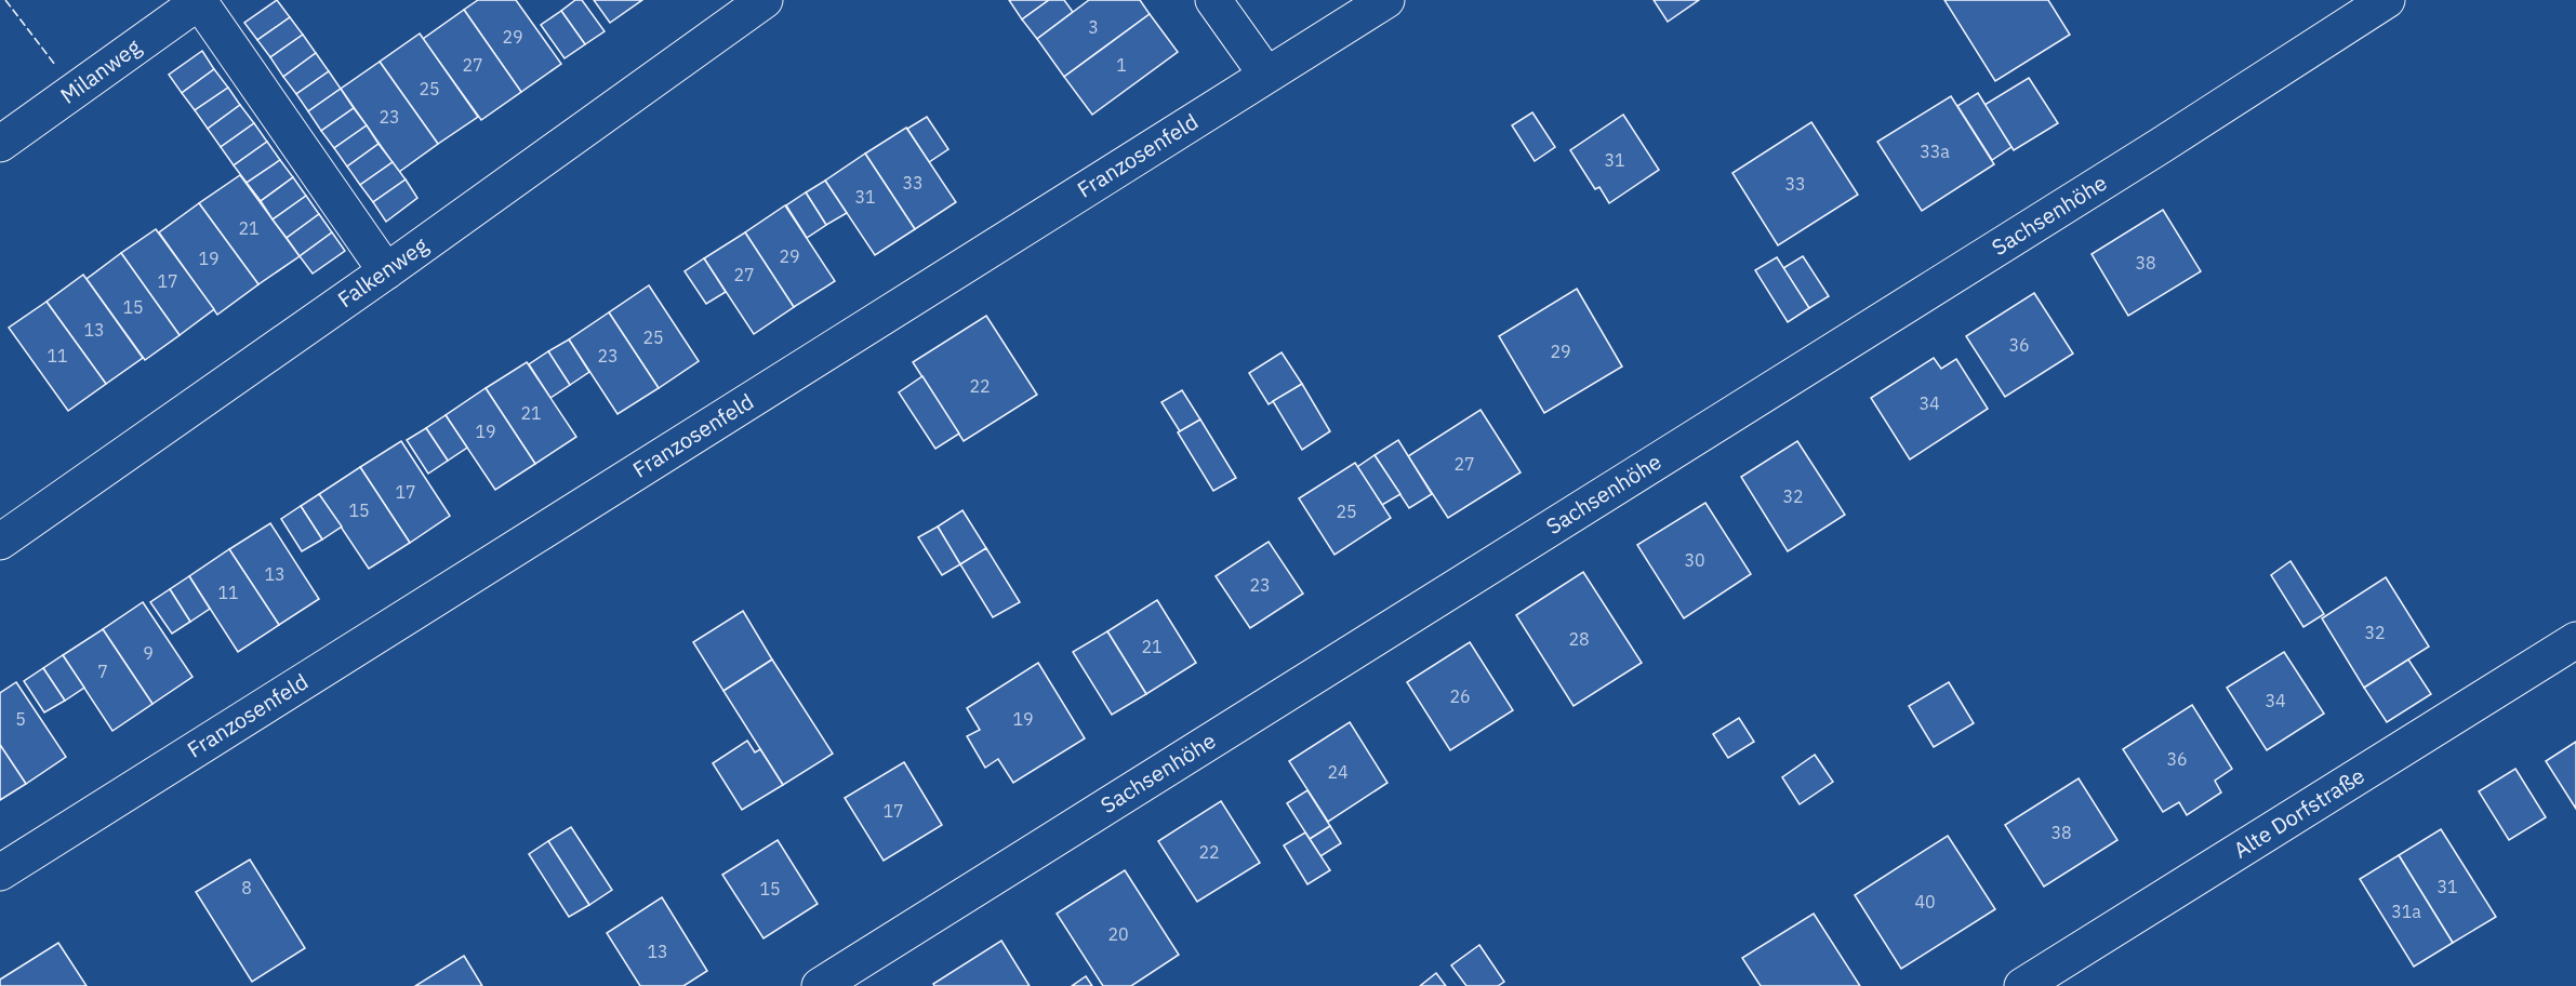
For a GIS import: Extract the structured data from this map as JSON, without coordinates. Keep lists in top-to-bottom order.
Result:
{
  "streets": {
    "street": [
      "Milanweg",
      "Franzosenfeld",
      "Sachsenhöhe",
      "Falkenweg",
      "Alte Dorfstraße"
    ]
  },
  "house_numbers": [
    "3",
    "29",
    "27",
    "1",
    "25",
    "23",
    "33a",
    "31",
    "33",
    "33",
    "31",
    "21",
    "29",
    "19",
    "38",
    "27",
    "17",
    "15",
    "13",
    "25",
    "36",
    "29",
    "11",
    "23",
    "22",
    "34",
    "21",
    "19",
    "27",
    "17",
    "32",
    "15",
    "25",
    "30",
    "13",
    "23",
    "11",
    "32",
    "28",
    "21",
    "9",
    "7",
    "26",
    "34",
    "5",
    "19",
    "36",
    "24",
    "17",
    "38",
    "22",
    "31",
    "8",
    "15",
    "40",
    "31a",
    "20",
    "13"
  ]
}
